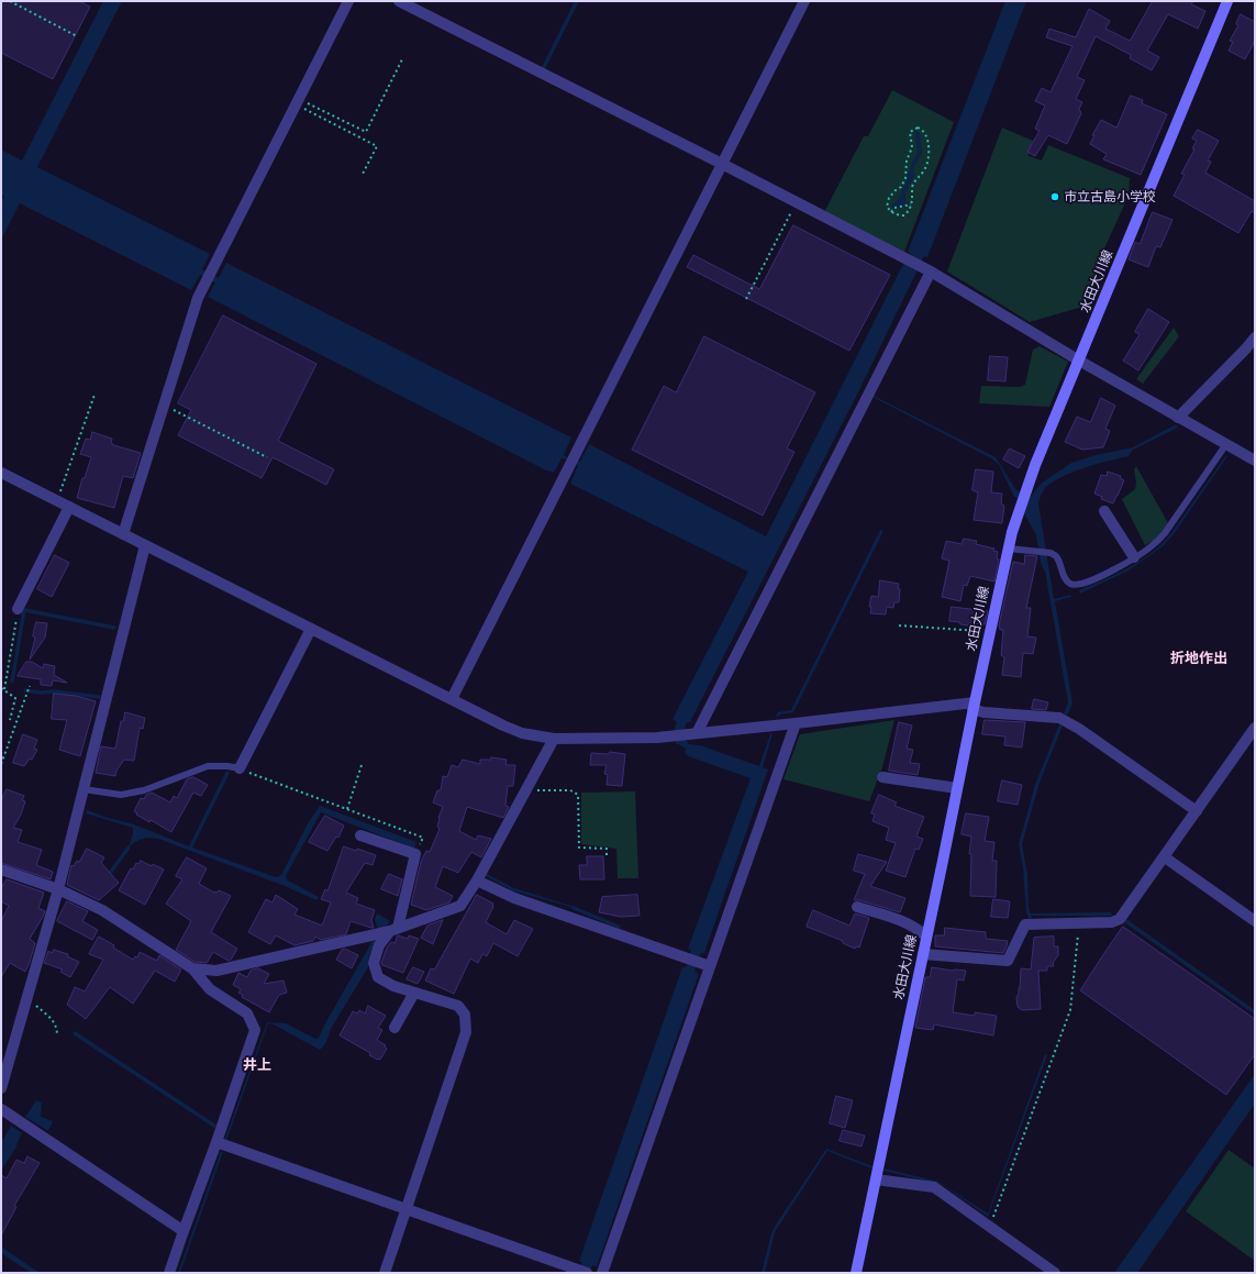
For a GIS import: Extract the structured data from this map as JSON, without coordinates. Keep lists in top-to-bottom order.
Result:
{
  "streets": {
    "main road": ["水田大川線"]
  },
  "districts": ["折地作出", "井上"],
  "places": ["市立古島小学校"]
}
